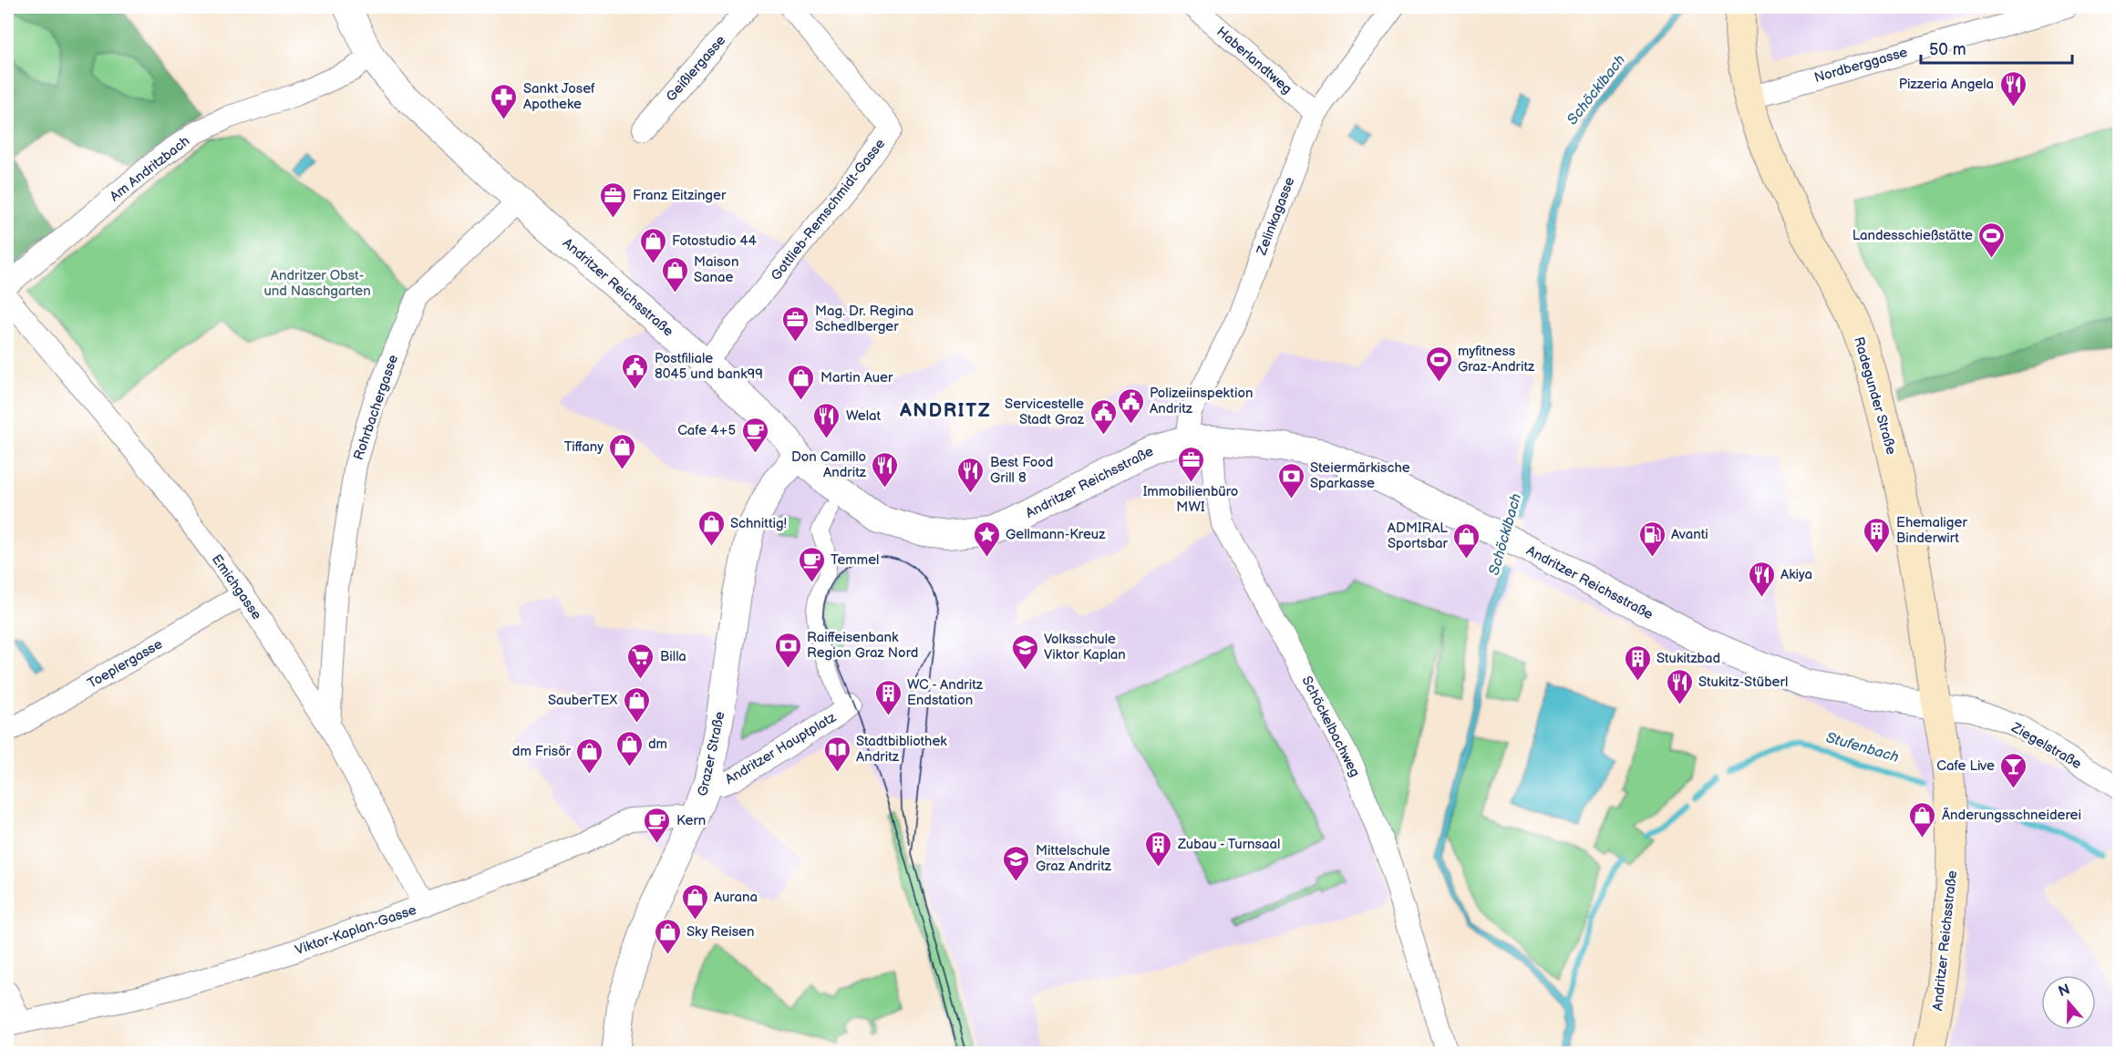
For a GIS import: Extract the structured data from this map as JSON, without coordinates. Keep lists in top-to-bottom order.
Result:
{
  "streets": {
    "main road": ["Andritzer Reichsstraße", "Radegunder Straße"],
    "street": [
      "Haberlandtweg",
      "Nordberggasse",
      "Geißlergasse",
      "Am Andritzbach",
      "Gottlieb-Remschmidt-Gasse",
      "Zelinkagasse",
      "Rohrbachergasse",
      "Emichgasse",
      "Toeplergasse",
      "Schöckelbachweg",
      "Ziegelstraße",
      "Andritzer Hauptplatz",
      "Grazer Straße",
      "Viktor-Kaplan-Gasse"
    ]
  },
  "crossings": [
    ["Haberlandtweg", "Zelinkagasse"],
    ["Nordberggasse", "Radegunder Straße"],
    ["Am Andritzbach", "Andritzer Reichsstraße"],
    ["Gottlieb-Remschmidt-Gasse", "Andritzer Reichsstraße"],
    ["Zelinkagasse", "Andritzer Reichsstraße"],
    ["Zelinkagasse", "Schöckelbachweg"],
    ["Andritzer Reichsstraße", "Radegunder Straße"],
    ["Andritzer Reichsstraße", "Rohrbachergasse"],
    ["Andritzer Reichsstraße", "Schöckelbachweg"],
    ["Andritzer Reichsstraße", "Ziegelstraße"],
    ["Andritzer Reichsstraße", "Grazer Straße"],
    ["Radegunder Straße", "Ziegelstraße"],
    ["Rohrbachergasse", "Emichgasse"],
    ["Emichgasse", "Toeplergasse"],
    ["Emichgasse", "Viktor-Kaplan-Gasse"],
    ["Andritzer Hauptplatz", "Grazer Straße"],
    ["Grazer Straße", "Viktor-Kaplan-Gasse"]
  ],
  "districts": ["ANDRITZ"],
  "water": ["Schöcklbach", "Stufenbach"],
  "parks": ["Andritzer Obst- und Naschgarten"],
  "places": {
    "restaurant": [
      "Pizzeria Angela",
      "Welat",
      "Don Camillo Andritz",
      "Best Food Grill 8",
      "Akiya",
      "Stukitz-Stüberl"
    ],
    "pharmacy": ["Sankt Josef Apotheke"],
    "office": ["Franz Eitzinger", "Mag. Dr. Regina Schedlberger", "Immobilienbüro MWI"],
    "sports": ["Landesschießstätte", "myfitness Graz-Andritz"],
    "shop": [
      "Fotostudio 44",
      "Maison Sanae",
      "Martin Auer",
      "Tiffany",
      "Schnittig!",
      "ADMIRAL Sportsbar",
      "SauberTEX",
      "dm",
      "dm Frisör",
      "Änderungsschneiderei",
      "Aurana",
      "Sky Reisen"
    ],
    "public building": ["Postfiliale 8045 und bank99", "Polizeiinspektion Andritz", "Servicestelle Stadt Graz"],
    "cafe": ["Cafe 4+5", "Temmel", "Kern"],
    "bank": ["Steiermärkische Sparkasse", "Raiffeisenbank Region Graz Nord"],
    "building": [
      "Ehemaliger Binderwirt",
      "Stukitzbad",
      "WC - Andritz Endstation",
      "Zubau - Turnsaal"
    ],
    "place": ["Gellmann-Kreuz"],
    "fuel station": ["Avanti"],
    "school or university": ["Volksschule Viktor Kaplan", "Mittelschule Graz Andritz"],
    "supermarket": ["Billa"],
    "library": ["Stadtbibliothek Andritz"],
    "bar": ["Cafe Live"]
  },
  "scale_bar": "50 m",
  "north": "top"
}
